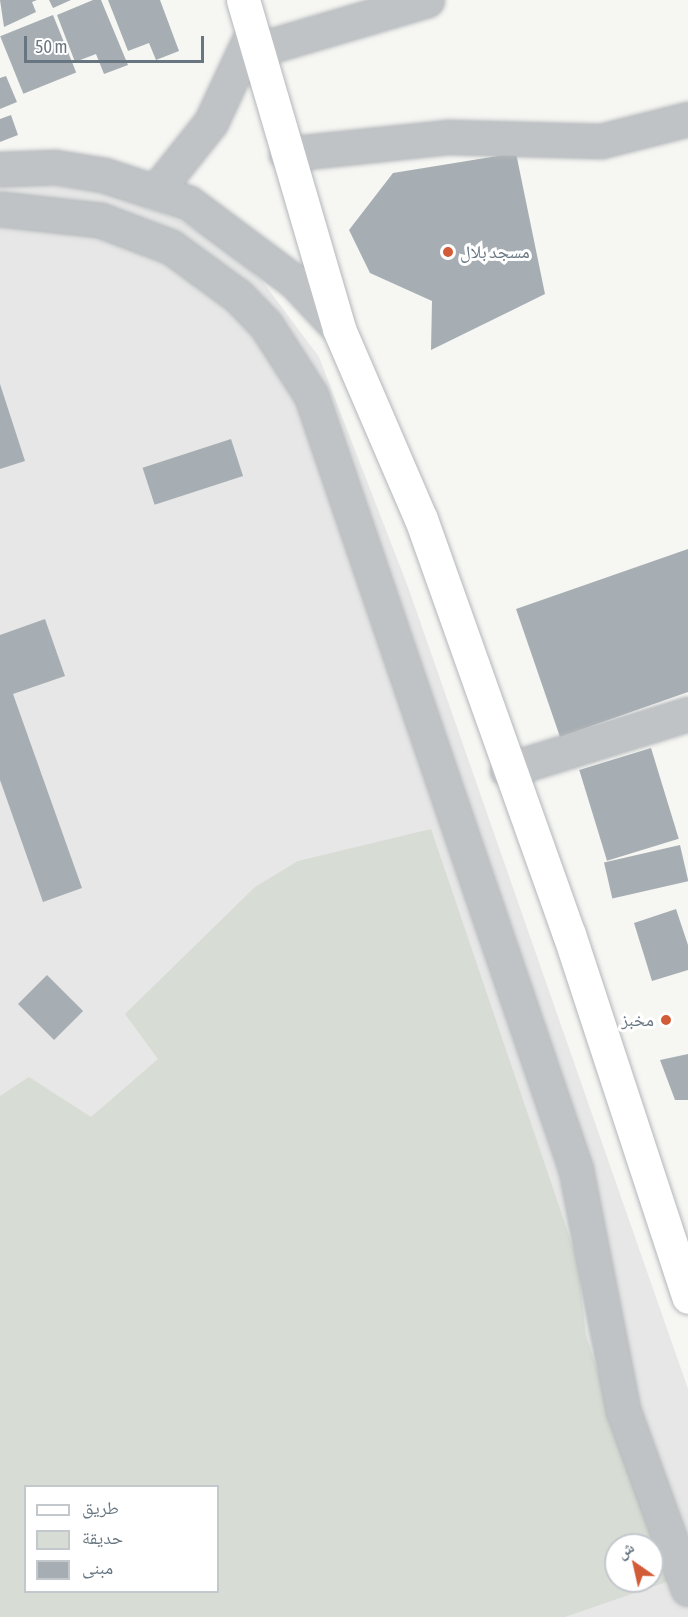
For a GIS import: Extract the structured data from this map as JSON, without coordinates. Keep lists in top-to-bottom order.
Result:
{
  "places": ["مسجد بلال", "مخبز"],
  "legend": ["طريق", "حديقة", "مبنى"],
  "scale_bar": "50 m",
  "north": "top left"
}
